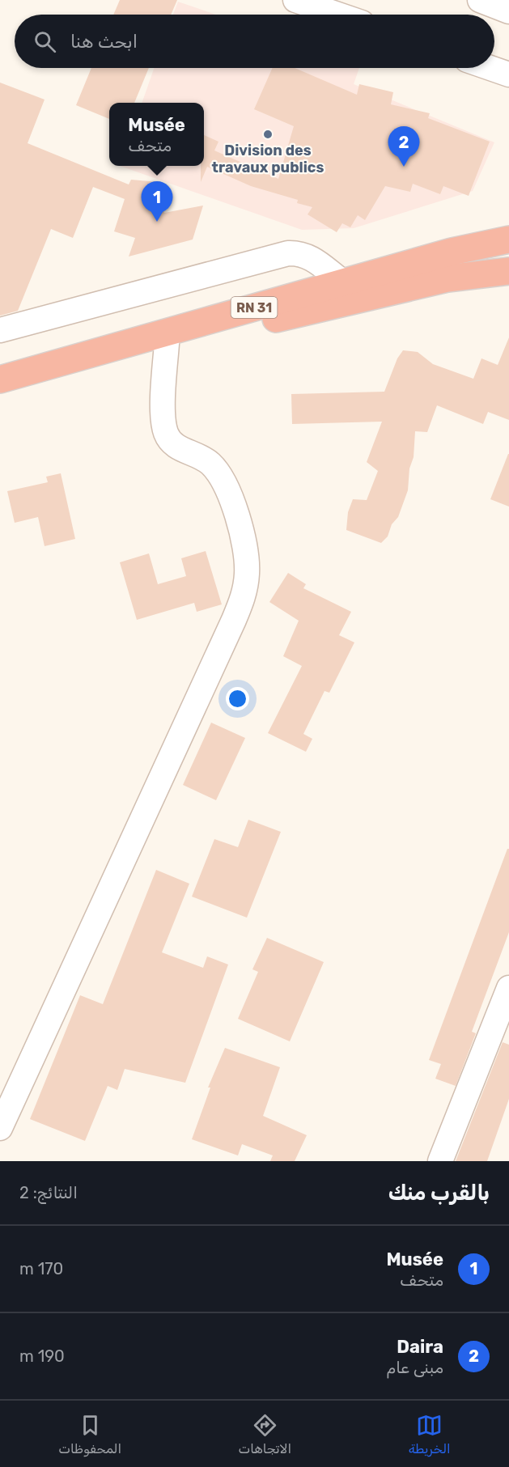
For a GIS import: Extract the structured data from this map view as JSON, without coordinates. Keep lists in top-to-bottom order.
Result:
{
  "streets": {
    "highway": ["RN 31"]
  },
  "places": ["Division des travaux publics"],
  "page": {
    "search": "ابحث هنا",
    "popup": ["Musée", "متحف"],
    "pins": ["2", "1"],
    "heading": ["بالقرب منك", "النتائج: 2"],
    "list": [
      {
        "mark": "1",
        "name": "Musée",
        "note": "متحف",
        "value": "170 m"
      },
      {
        "mark": "2",
        "name": "Daira",
        "note": "مبنى عام",
        "value": "190 m"
      }
    ],
    "nav": ["الخريطة", "الاتجاهات", "المحفوظات"]
  }
}
